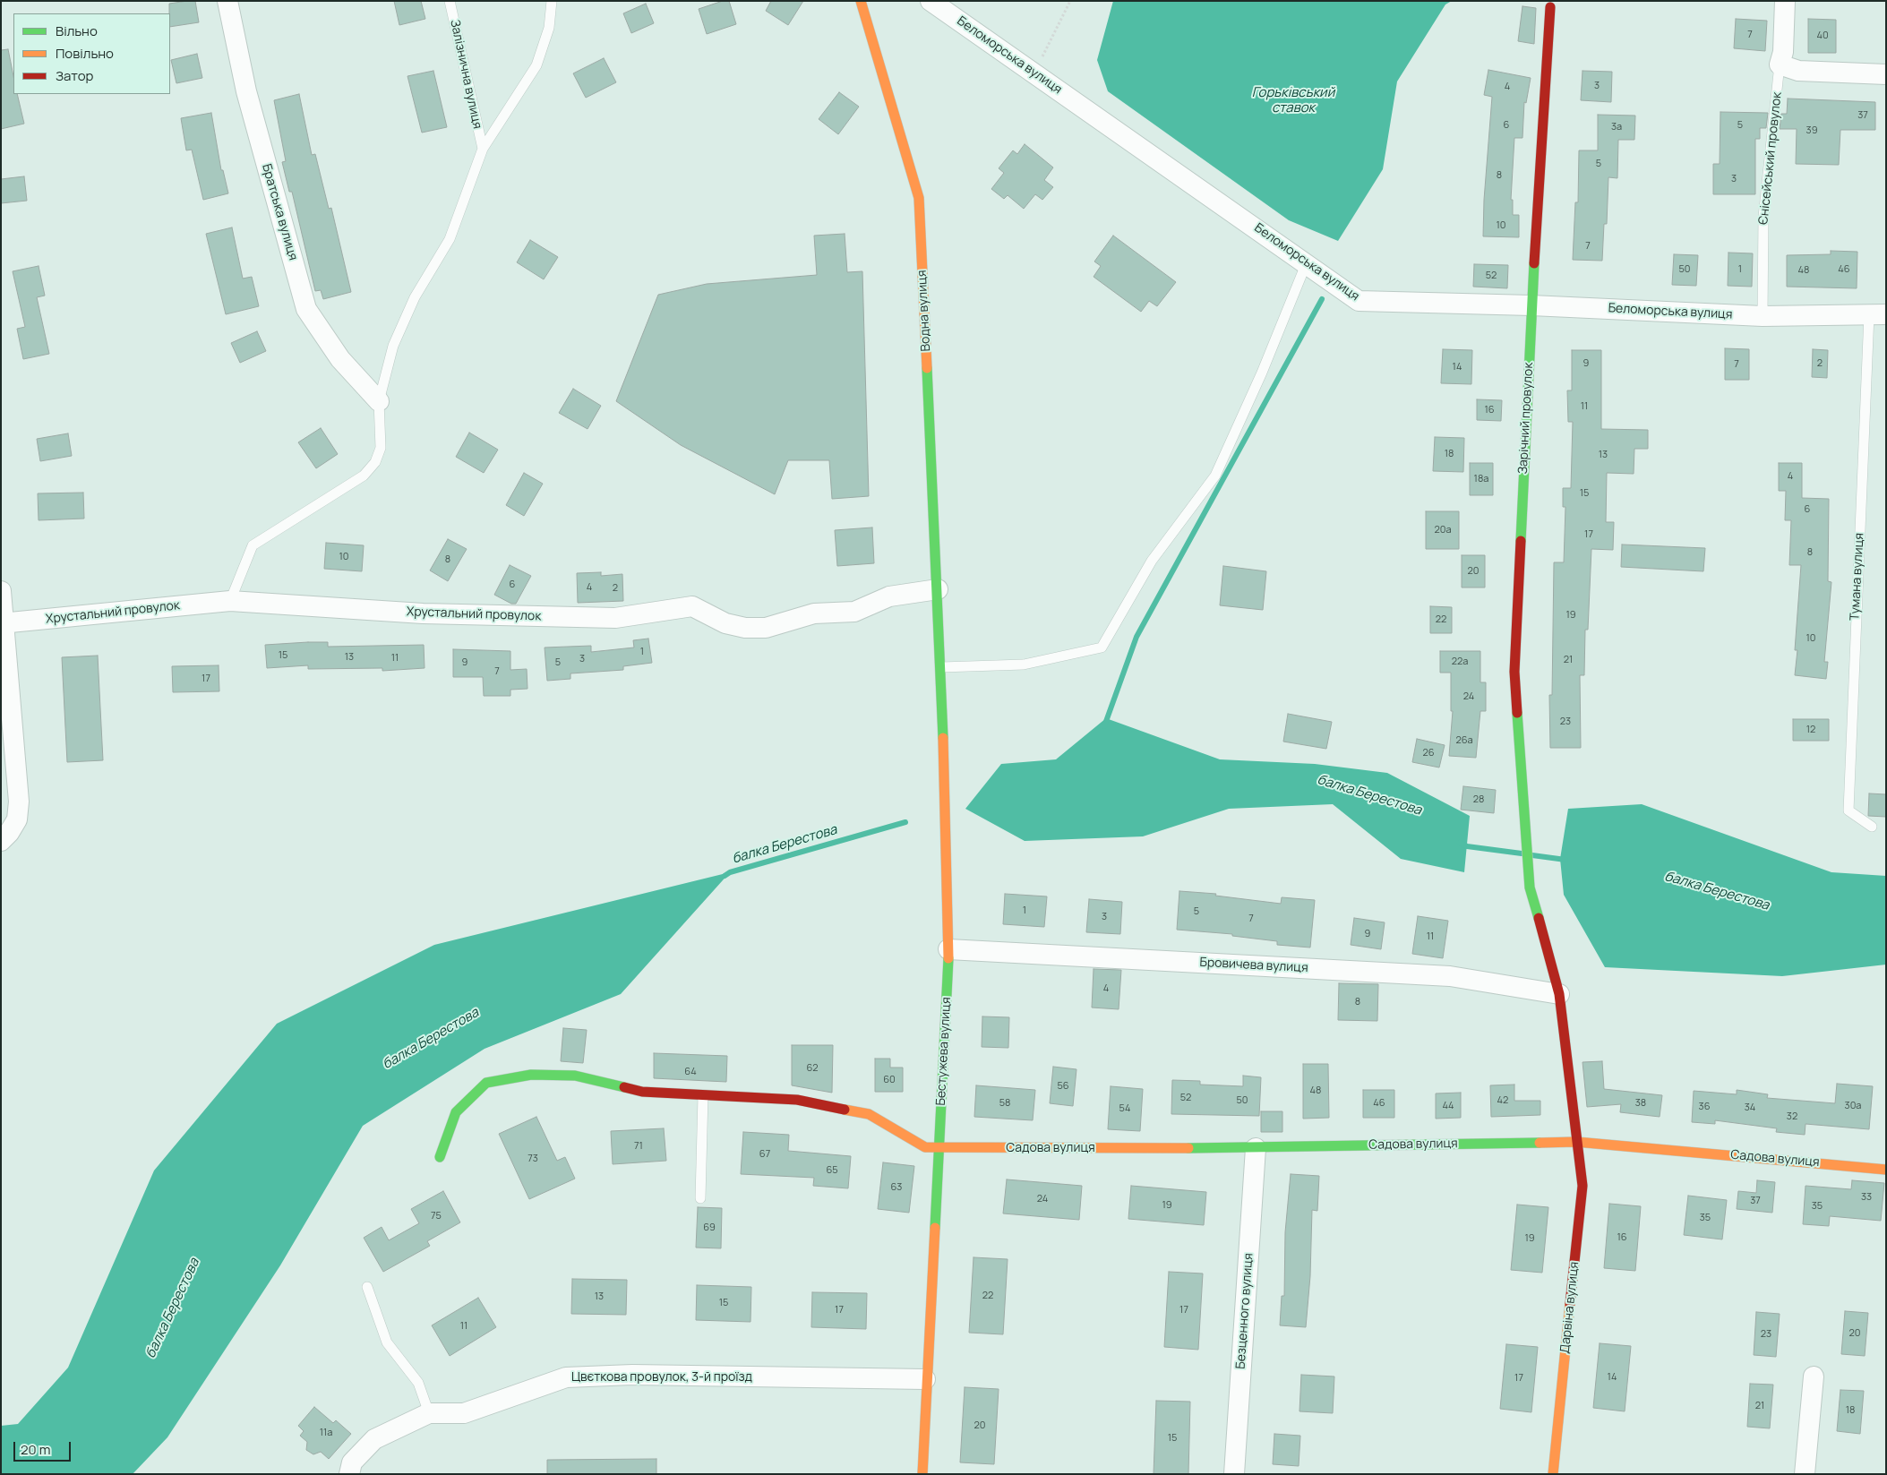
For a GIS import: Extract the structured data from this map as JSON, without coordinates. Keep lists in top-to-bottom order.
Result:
{
  "streets": {
    "street": [
      "Беломорська вулиця",
      "Єнісейський провулок",
      "Братська вулиця",
      "Водна вулиця",
      "Зарічний провулок",
      "Хрустальний провулок",
      "Бровичева вулиця",
      "Бестужева вулиця",
      "Садова вулиця",
      "Дарвіна вулиця",
      "Безценного вулиця",
      "Цвєткова провулок, 3-й проїзд"
    ],
    "lane": ["Залізнична вулиця", "Тумана вулиця"]
  },
  "crossings": [
    ["Беломорська вулиця", "Єнісейський провулок"],
    ["Беломорська вулиця", "Зарічний провулок"],
    ["Беломорська вулиця", "Тумана вулиця"],
    ["Водна вулиця", "Хрустальний провулок"],
    ["Водна вулиця", "Бестужева вулиця"],
    ["Зарічний провулок", "Бровичева вулиця"],
    ["Зарічний провулок", "Дарвіна вулиця"],
    ["Бровичева вулиця", "Бестужева вулиця"],
    ["Бровичева вулиця", "Дарвіна вулиця"],
    ["Бестужева вулиця", "Садова вулиця"],
    ["Бестужева вулиця", "Цвєткова провулок, 3-й проїзд"],
    ["Садова вулиця", "Дарвіна вулиця"],
    ["Садова вулиця", "Безценного вулиця"]
  ],
  "water": ["Горьківський ставок", "балка Берестова"],
  "house_numbers": [
    "7",
    "40",
    "3",
    "4",
    "37",
    "6",
    "5",
    "3а",
    "39",
    "5",
    "8",
    "3",
    "10",
    "7",
    "50",
    "1",
    "46",
    "48",
    "52",
    "9",
    "2",
    "7",
    "14",
    "11",
    "16",
    "18",
    "13",
    "4",
    "18а",
    "15",
    "6",
    "20а",
    "17",
    "8",
    "10",
    "8",
    "20",
    "6",
    "4",
    "2",
    "19",
    "22",
    "10",
    "1",
    "15",
    "13",
    "11",
    "3",
    "21",
    "22а",
    "9",
    "5",
    "7",
    "17",
    "24",
    "23",
    "12",
    "26а",
    "26",
    "28",
    "1",
    "5",
    "3",
    "7",
    "9",
    "11",
    "4",
    "8",
    "62",
    "64",
    "60",
    "56",
    "48",
    "52",
    "50",
    "42",
    "58",
    "46",
    "38",
    "44",
    "30а",
    "36",
    "34",
    "54",
    "32",
    "71",
    "67",
    "73",
    "65",
    "63",
    "33",
    "24",
    "37",
    "19",
    "35",
    "75",
    "35",
    "69",
    "16",
    "19",
    "22",
    "13",
    "15",
    "17",
    "17",
    "11",
    "20",
    "23",
    "14",
    "17",
    "21",
    "18",
    "20",
    "11а",
    "15"
  ],
  "legend": ["Вільно", "Повільно", "Затор"],
  "scale_bar": "20 m"
}
